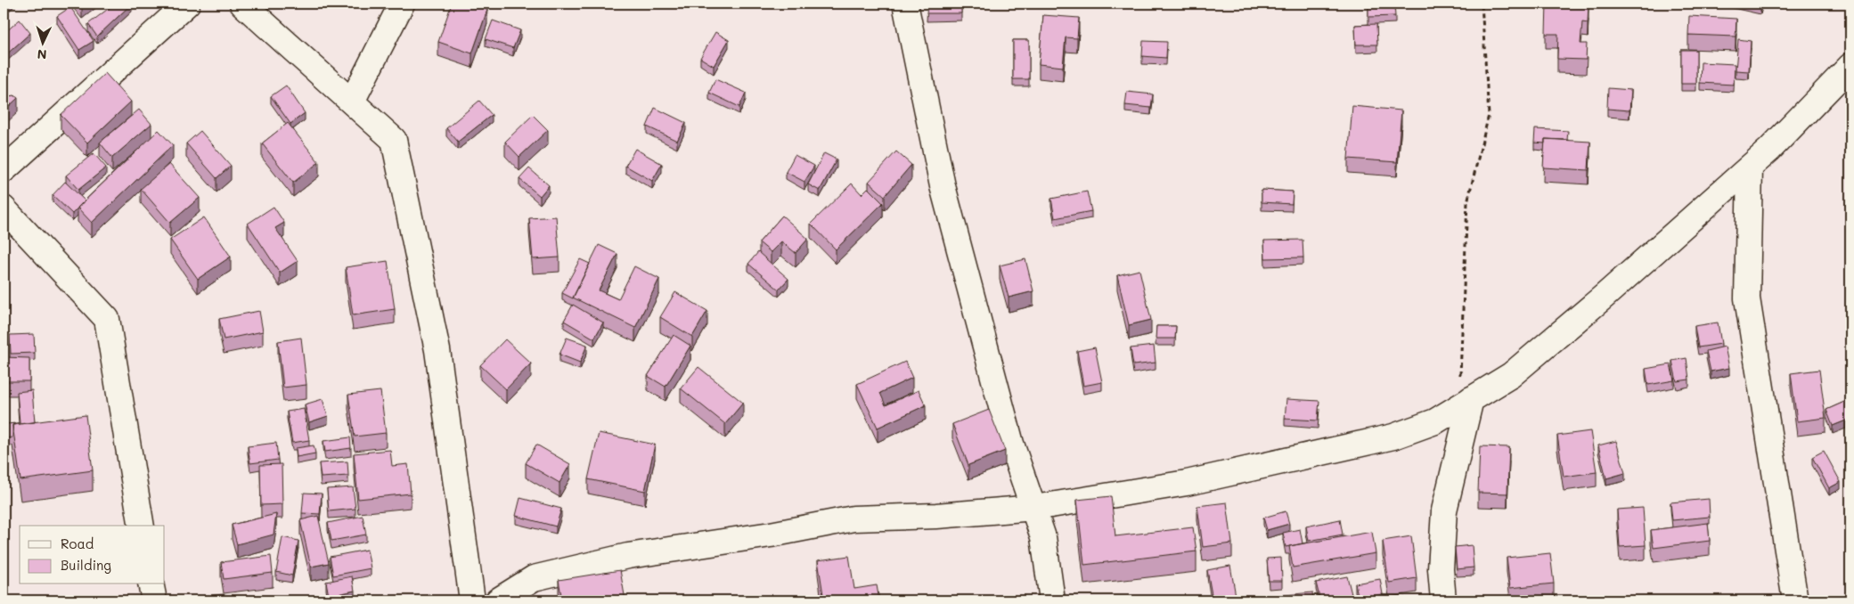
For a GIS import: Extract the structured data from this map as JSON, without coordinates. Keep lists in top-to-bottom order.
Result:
{
  "legend": ["Road", "Building"],
  "north": "bottom"
}
